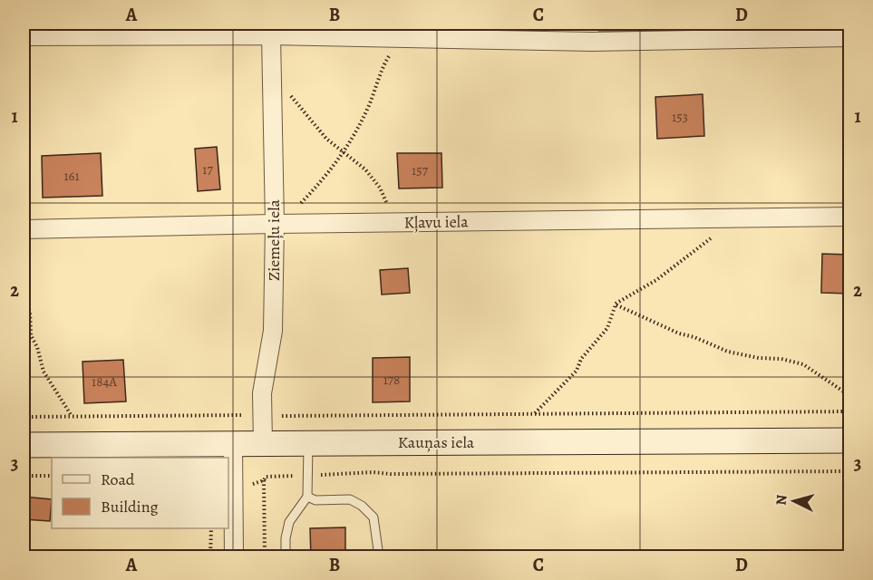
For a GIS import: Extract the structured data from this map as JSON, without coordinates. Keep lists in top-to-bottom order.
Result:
{
  "streets": {
    "street": ["Kļavu iela", "Ziemeļu iela", "Kauņas iela"]
  },
  "crossings": [
    ["Kļavu iela", "Ziemeļu iela"],
    ["Ziemeļu iela", "Kauņas iela"]
  ],
  "house_numbers": [
    "153",
    "17",
    "157",
    "161",
    "178",
    "184A"
  ],
  "legend": ["Road", "Building"],
  "north": "left",
  "grid": {
    "columns": [
      "A",
      "B",
      "C",
      "D"
    ],
    "rows": ["1", "2", "3"]
  }
}
